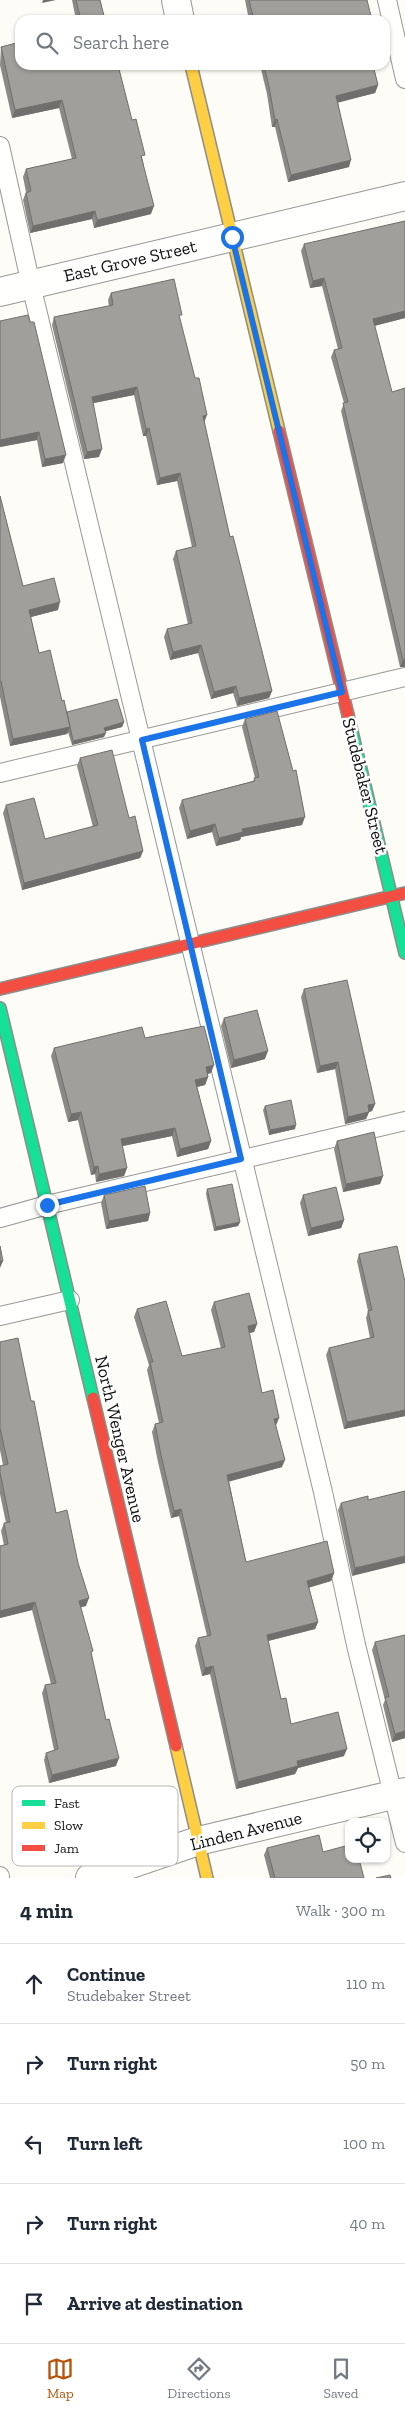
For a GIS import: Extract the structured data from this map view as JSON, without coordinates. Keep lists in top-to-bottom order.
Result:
{
  "streets": {
    "street": [
      "East Grove Street",
      "Studebaker Street",
      "North Wenger Avenue",
      "Linden Avenue"
    ]
  },
  "crossings": [
    ["East Grove Street", "Studebaker Street"],
    ["North Wenger Avenue", "Linden Avenue"]
  ],
  "legend": ["Fast", "Slow", "Jam"],
  "page": {
    "search": "Search here",
    "heading": ["4 min", "Walk · 300 m"],
    "list": [
      ["Continue", "Studebaker Street", "110 m"],
      ["Turn right", "50 m"],
      ["Turn left", "100 m"],
      ["Turn right", "40 m"],
      "Arrive at destination"
    ],
    "nav": ["Map", "Directions", "Saved"]
  }
}
